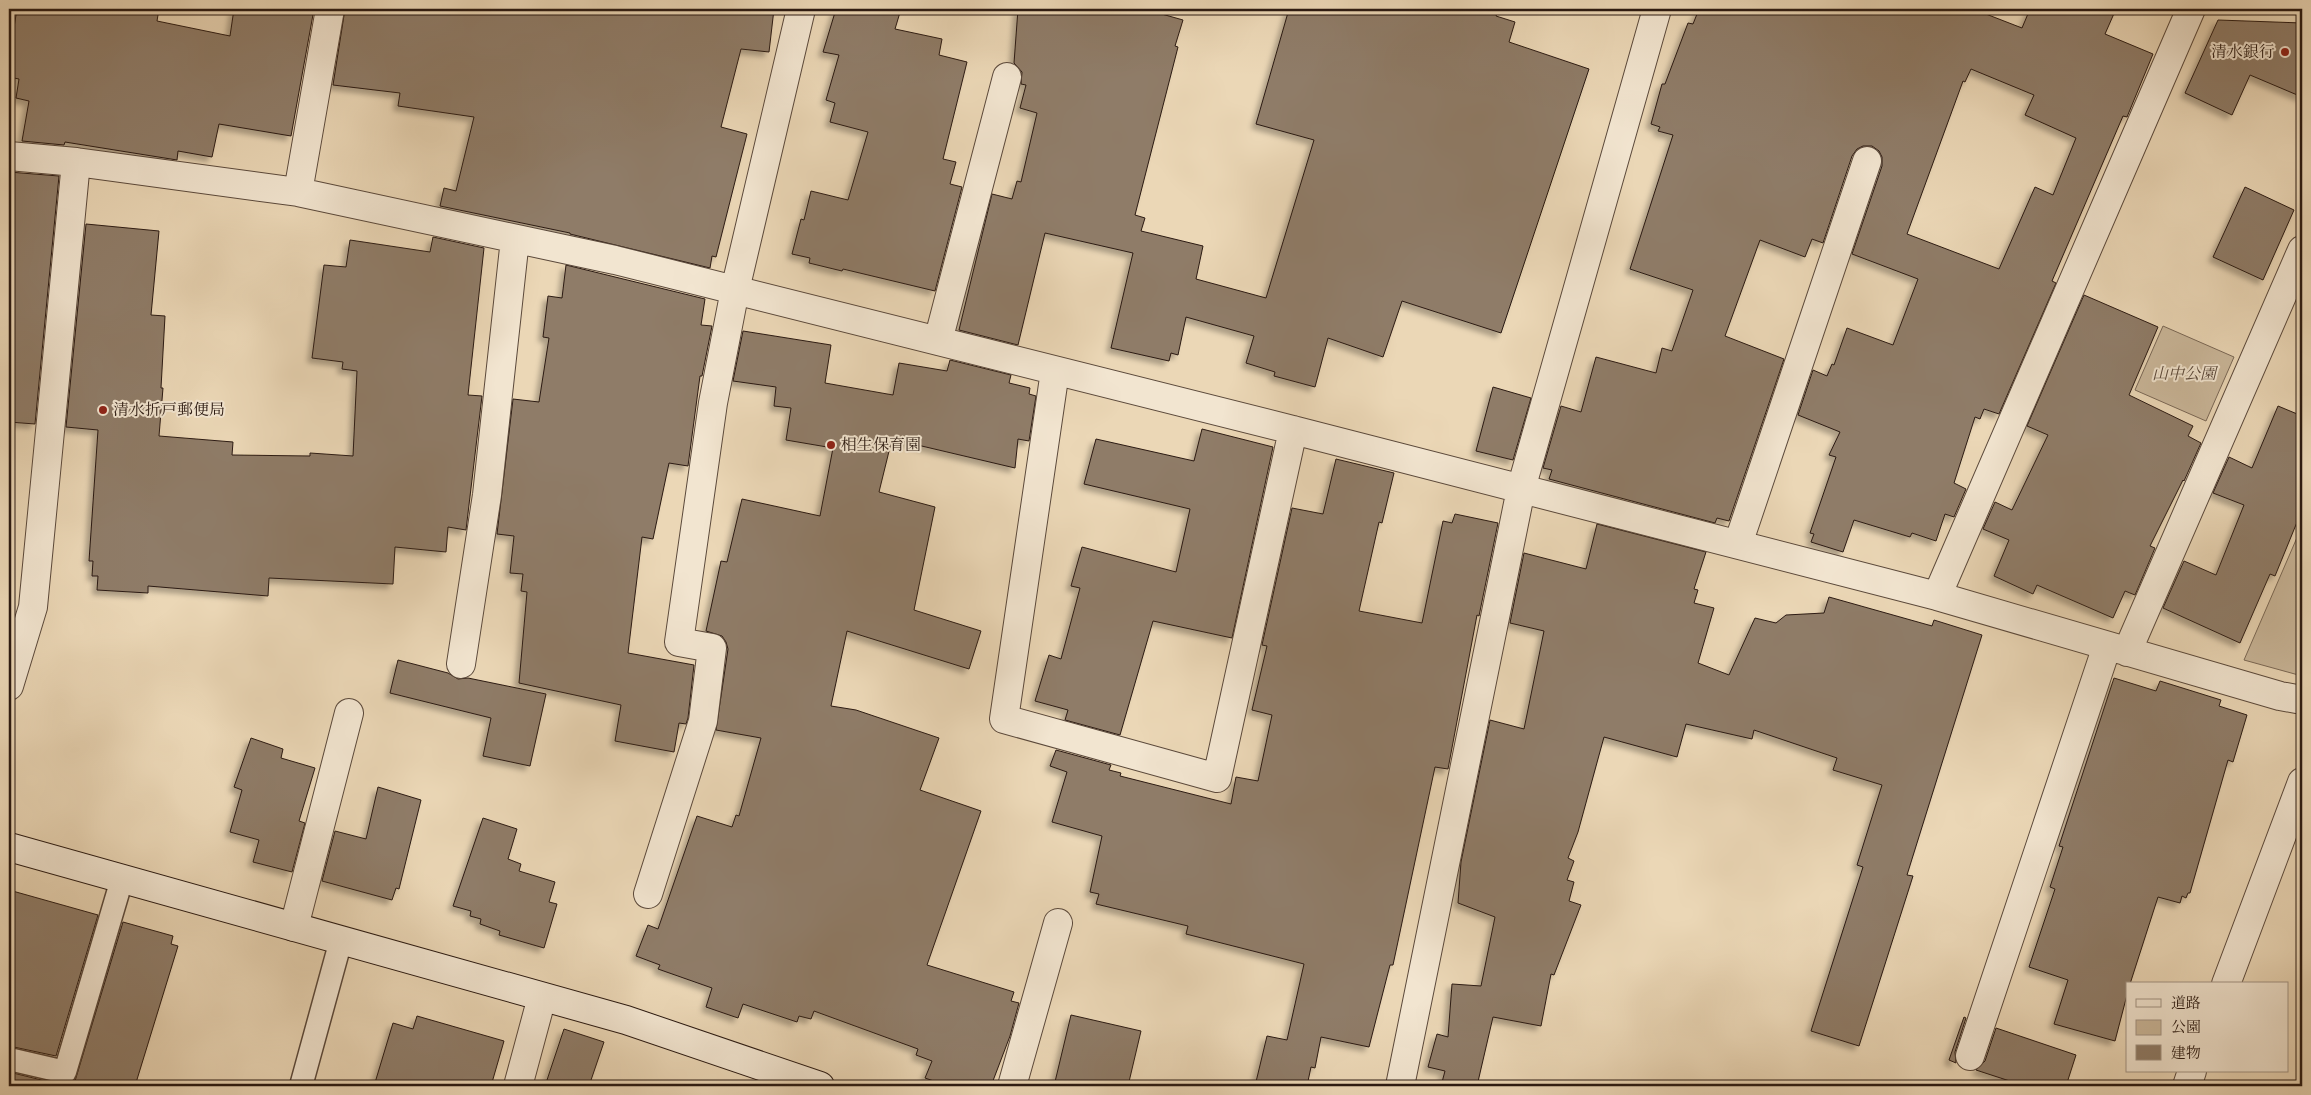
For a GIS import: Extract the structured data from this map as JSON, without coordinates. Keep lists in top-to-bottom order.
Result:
{
  "parks": ["山中公園"],
  "places": ["清水銀行", "清水折戸郵便局", "相生保育園"],
  "legend": ["道路", "公園", "建物"]
}
